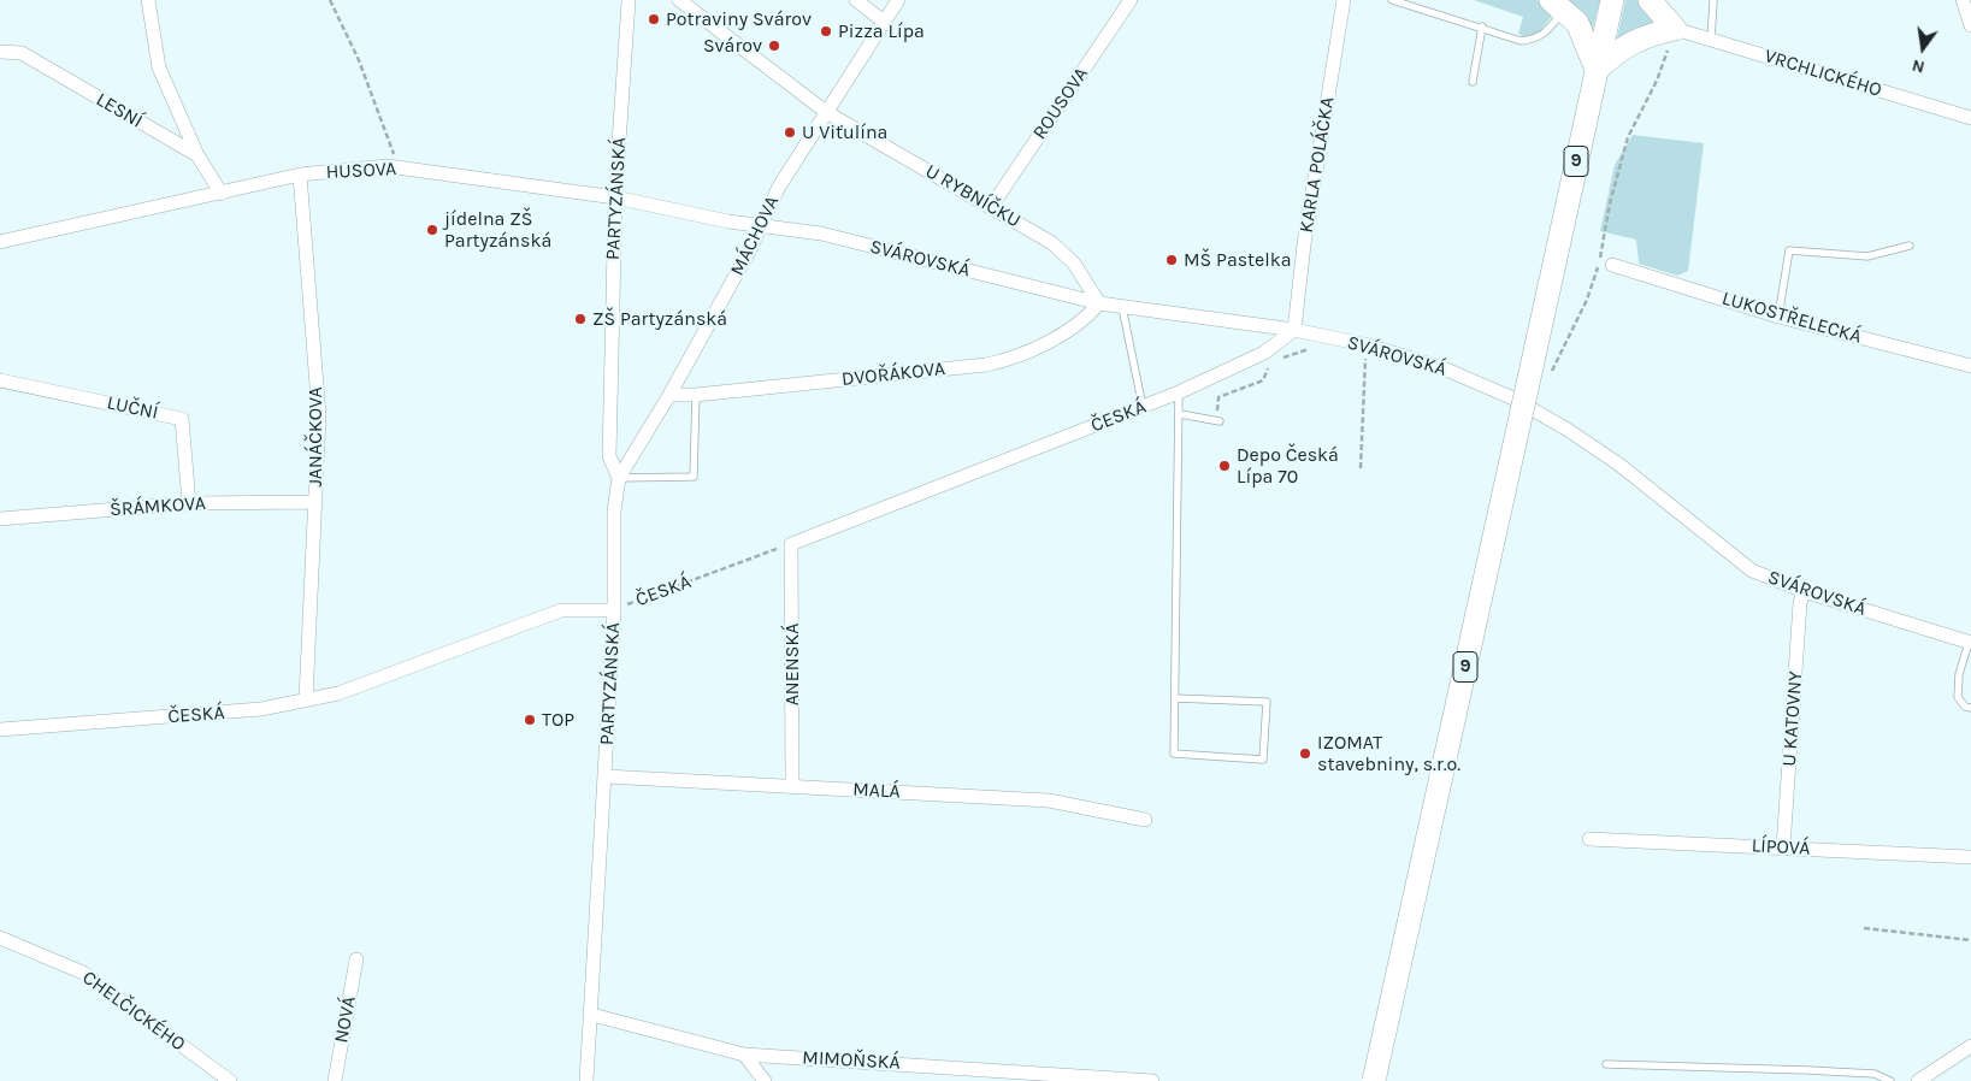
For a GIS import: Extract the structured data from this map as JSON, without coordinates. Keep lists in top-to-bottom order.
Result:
{
  "streets": {
    "main road": ["9"],
    "street": [
      "VRCHLICKÉHO",
      "ROUSOVA",
      "LESNÍ",
      "KARLA POLÁČKA",
      "HUSOVA",
      "U RYBNÍČKU",
      "PARTYZÁNSKÁ",
      "MÁCHOVA",
      "SVÁROVSKÁ",
      "LUKOSTŘELECKÁ",
      "DVOŘÁKOVA",
      "LUČNÍ",
      "ČESKÁ",
      "JANÁČKOVA",
      "ŠRÁMKOVA",
      "ANENSKÁ",
      "U KATOVNY",
      "MALÁ",
      "LÍPOVÁ",
      "CHELČICKÉHO",
      "NOVÁ",
      "MIMOŇSKÁ"
    ]
  },
  "crossings": [
    ["ROUSOVA", "U RYBNÍČKU"],
    ["LESNÍ", "HUSOVA"],
    ["KARLA POLÁČKA", "SVÁROVSKÁ"],
    ["KARLA POLÁČKA", "ČESKÁ"],
    ["HUSOVA", "PARTYZÁNSKÁ"],
    ["HUSOVA", "MÁCHOVA"],
    ["HUSOVA", "SVÁROVSKÁ"],
    ["HUSOVA", "JANÁČKOVA"],
    ["U RYBNÍČKU", "MÁCHOVA"],
    ["U RYBNÍČKU", "SVÁROVSKÁ"],
    ["U RYBNÍČKU", "DVOŘÁKOVA"],
    ["PARTYZÁNSKÁ", "MÁCHOVA"],
    ["PARTYZÁNSKÁ", "ČESKÁ"],
    ["PARTYZÁNSKÁ", "MALÁ"],
    ["PARTYZÁNSKÁ", "MIMOŇSKÁ"],
    ["MÁCHOVA", "SVÁROVSKÁ"],
    ["MÁCHOVA", "DVOŘÁKOVA"],
    ["SVÁROVSKÁ", "DVOŘÁKOVA"],
    ["SVÁROVSKÁ", "ČESKÁ"],
    ["SVÁROVSKÁ", "U KATOVNY"],
    ["LUČNÍ", "ŠRÁMKOVA"],
    ["ČESKÁ", "JANÁČKOVA"],
    ["ČESKÁ", "ANENSKÁ"],
    ["JANÁČKOVA", "ŠRÁMKOVA"],
    ["ANENSKÁ", "MALÁ"],
    ["U KATOVNY", "LÍPOVÁ"]
  ],
  "places": [
    "Potraviny Svárov",
    "Pizza Lípa",
    "Svárov",
    "U Viťulína",
    "jídelna ZŠ Partyzánská",
    "MŠ Pastelka",
    "ZŠ Partyzánská",
    "Depo Česká Lípa 70",
    "TOP",
    "IZOMAT stavebniny, s.r.o."
  ],
  "north": "bottom"
}
